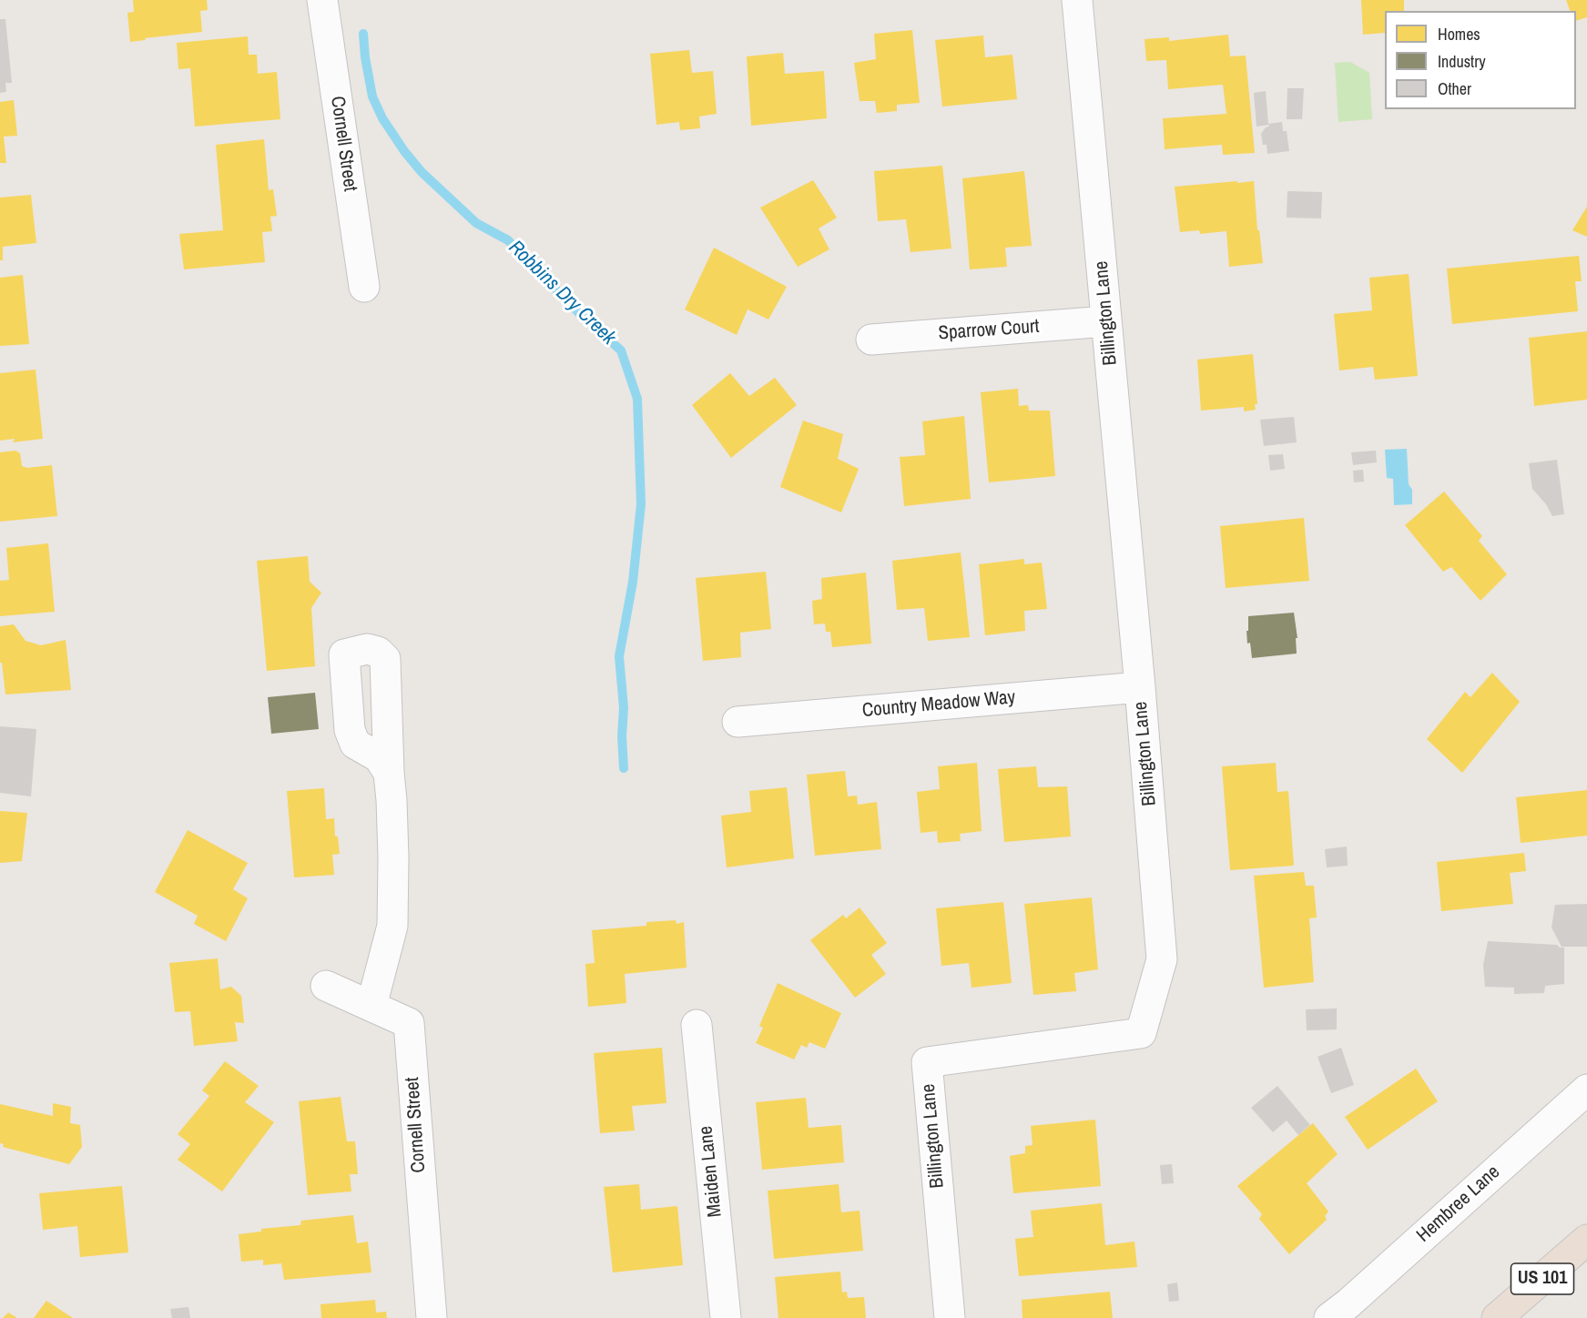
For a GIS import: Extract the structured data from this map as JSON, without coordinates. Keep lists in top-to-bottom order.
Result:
{
  "streets": {
    "highway": ["US 101"],
    "street": [
      "Cornell Street",
      "Billington Lane",
      "Sparrow Court",
      "Country Meadow Way",
      "Maiden Lane",
      "Hembree Lane"
    ]
  },
  "crossings": [
    ["Billington Lane", "Sparrow Court"],
    ["Billington Lane", "Country Meadow Way"]
  ],
  "water": ["Robbins Dry Creek"],
  "legend": ["Homes", "Industry", "Other"]
}
